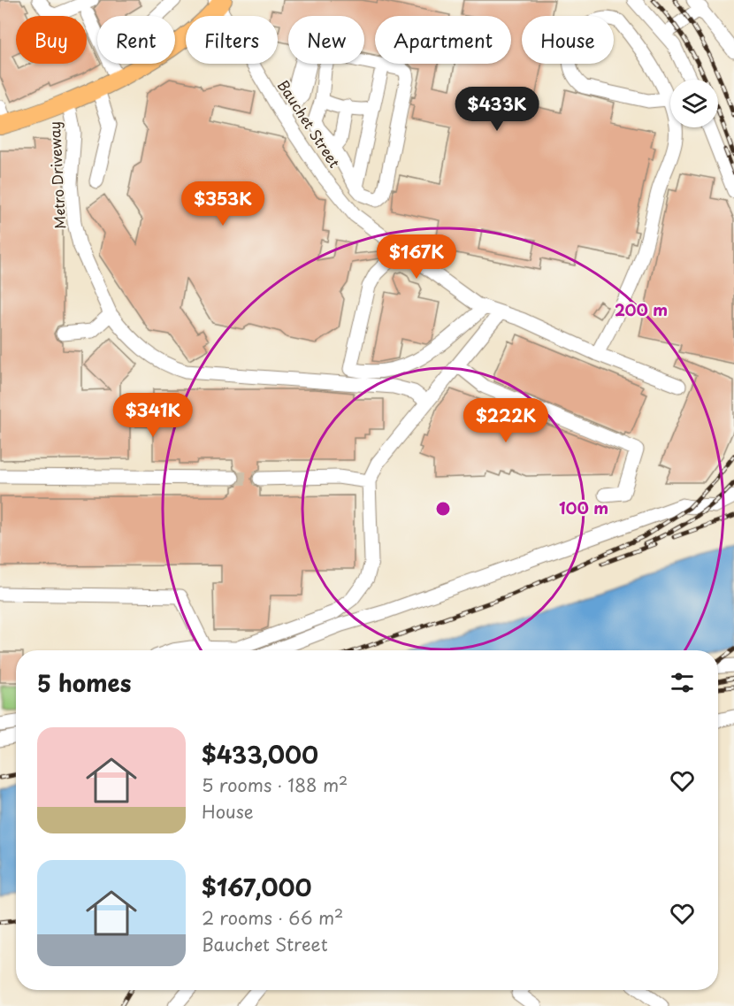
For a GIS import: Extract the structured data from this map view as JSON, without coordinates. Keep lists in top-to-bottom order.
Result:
{
  "streets": {
    "street": ["Bauchet Street", "Metro Driveway"]
  },
  "page": {
    "chip": [
      "Buy",
      "Rent",
      "Filters",
      "New",
      "Apartment",
      "House"
    ],
    "price": [
      "$433K",
      "$353K",
      "$167K",
      "$341K",
      "$222K"
    ],
    "heading": "5 homes",
    "list": [
      {
        "name": "$433,000",
        "note": "5 rooms · 188 m² · House"
      },
      {
        "name": "$167,000",
        "note": "2 rooms · 66 m² · Bauchet Street"
      }
    ]
  },
  "rings": ["200 m", "100 m"]
}
